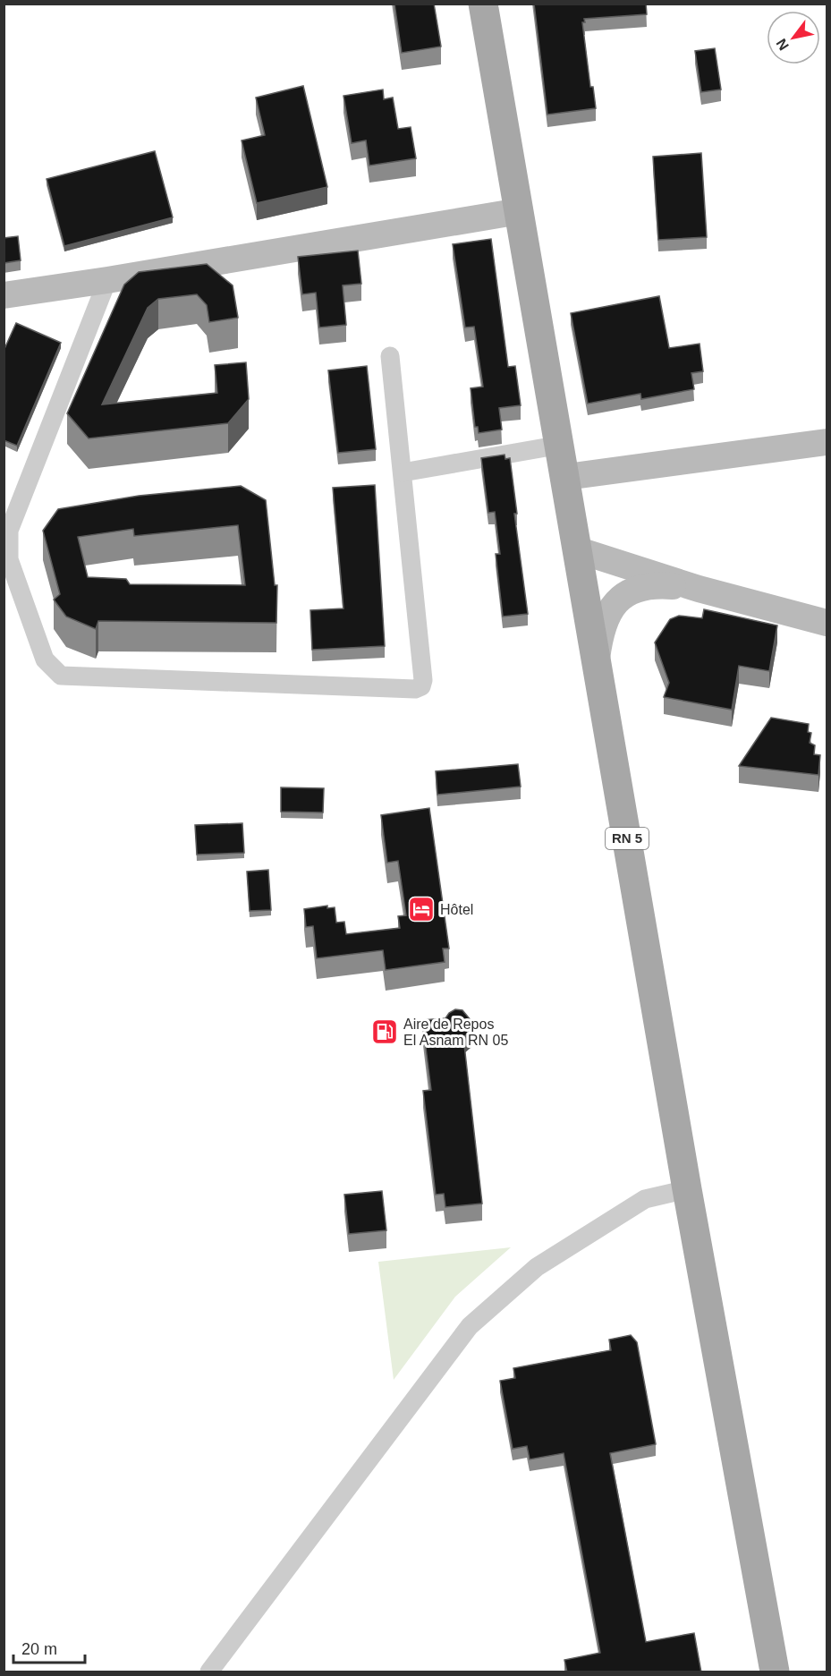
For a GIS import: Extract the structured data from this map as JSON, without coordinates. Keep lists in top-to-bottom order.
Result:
{
  "streets": {
    "main road": ["RN 5"]
  },
  "places": {
    "hotel": ["Hôtel"],
    "fuel station": ["Aire de Repos El Asnam RN 05"]
  },
  "scale_bar": "20 m",
  "north": "bottom left"
}
